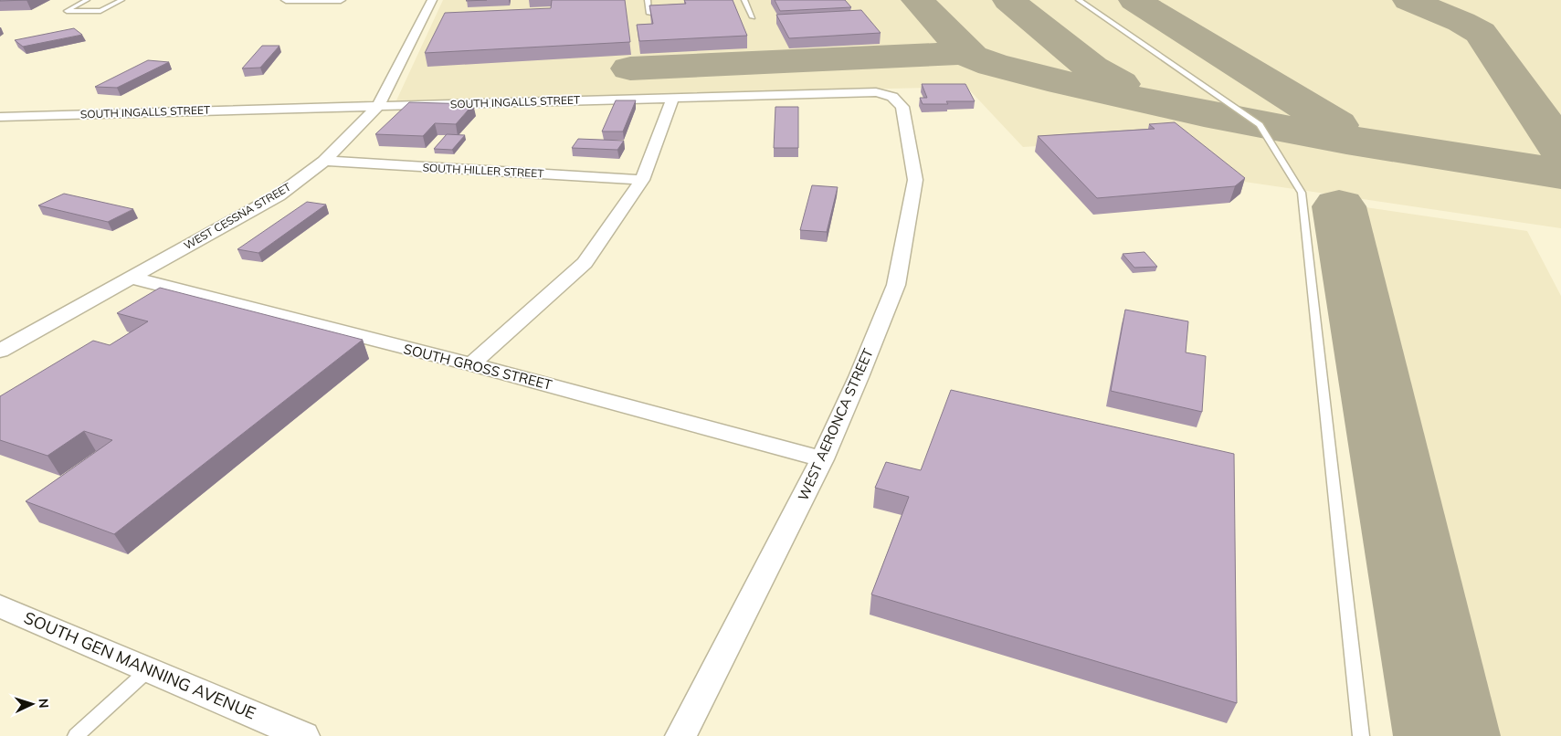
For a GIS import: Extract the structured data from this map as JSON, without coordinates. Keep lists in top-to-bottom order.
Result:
{
  "streets": {
    "street": [
      "SOUTH INGALLS STREET",
      "SOUTH HILLER STREET",
      "WEST CESSNA STREET",
      "SOUTH GROSS STREET",
      "WEST AERONCA STREET",
      "SOUTH GEN MANNING AVENUE"
    ]
  },
  "crossings": [
    ["SOUTH INGALLS STREET", "WEST CESSNA STREET"],
    ["SOUTH INGALLS STREET", "WEST AERONCA STREET"],
    ["SOUTH HILLER STREET", "WEST CESSNA STREET"],
    ["WEST CESSNA STREET", "SOUTH GROSS STREET"],
    ["SOUTH GROSS STREET", "WEST AERONCA STREET"]
  ],
  "north": "right"
}
